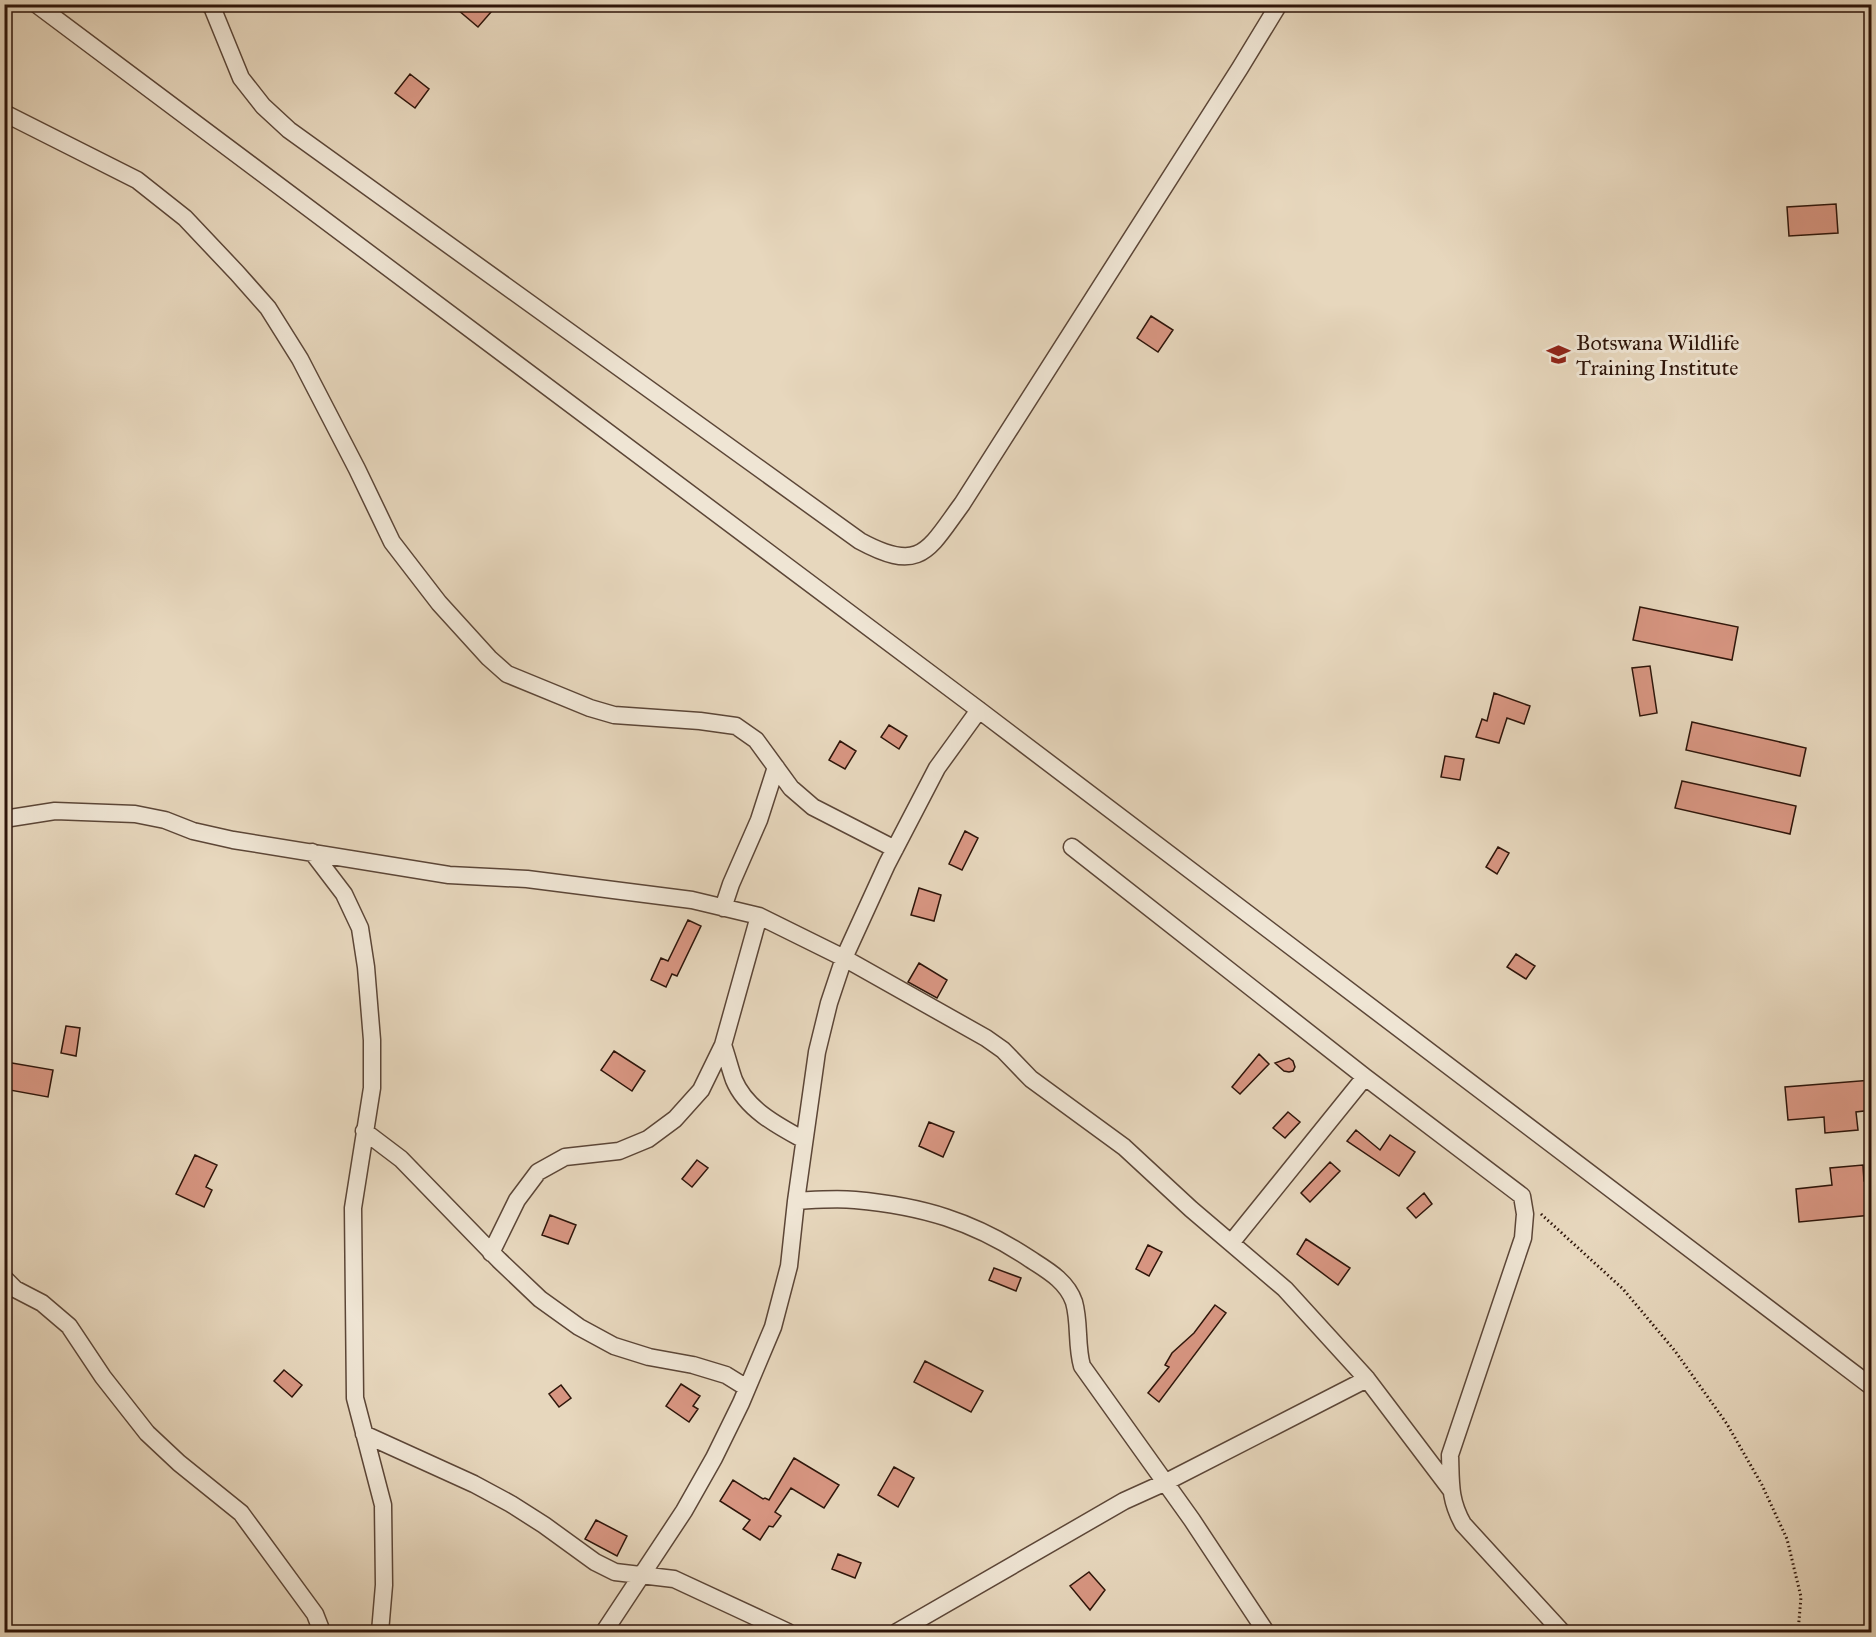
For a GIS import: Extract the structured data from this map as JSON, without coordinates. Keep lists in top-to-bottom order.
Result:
{
  "places": {
    "school or university": ["Botswana Wildlife Training Institute"]
  }
}
